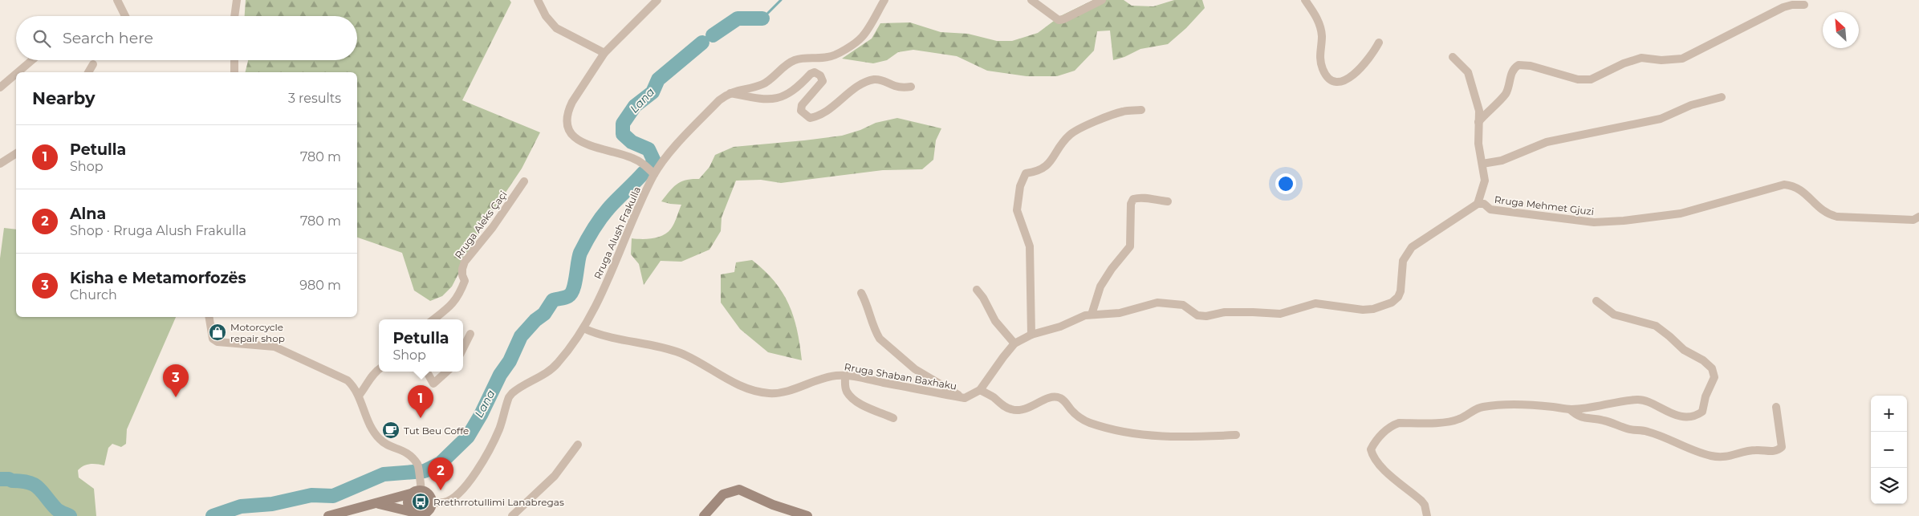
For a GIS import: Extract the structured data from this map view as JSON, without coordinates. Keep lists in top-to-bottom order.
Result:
{
  "streets": {
    "street": [
      "Rruga Mehmet Gjuzi",
      "Rruga Aleks Çaçi",
      "Rruga Alush Frakulla",
      "Rruga Shaban Baxhaku"
    ]
  },
  "crossings": [
    ["Rruga Alush Frakulla", "Rruga Shaban Baxhaku"]
  ],
  "water": ["Lana"],
  "places": {
    "shop": ["Motorcycle repair shop"],
    "cafe": ["Tut Beu Coffe"],
    "bus stop": ["Rrethrrotullimi Lanabregas"]
  },
  "north": "top left",
  "page": {
    "search": "Search here",
    "heading": ["Nearby", "3 results"],
    "list": [
      {
        "mark": "1",
        "name": "Petulla",
        "note": "Shop",
        "value": "780 m"
      },
      {
        "mark": "2",
        "name": "Alna",
        "note": "Shop · Rruga Alush Frakulla",
        "value": "780 m"
      },
      {
        "mark": "3",
        "name": "Kisha e Metamorfozës",
        "note": "Church",
        "value": "980 m"
      }
    ],
    "popup": ["Petulla", "Shop"],
    "pins": ["3", "1", "2"],
    "map_buttons": ["+", "−"]
  }
}
